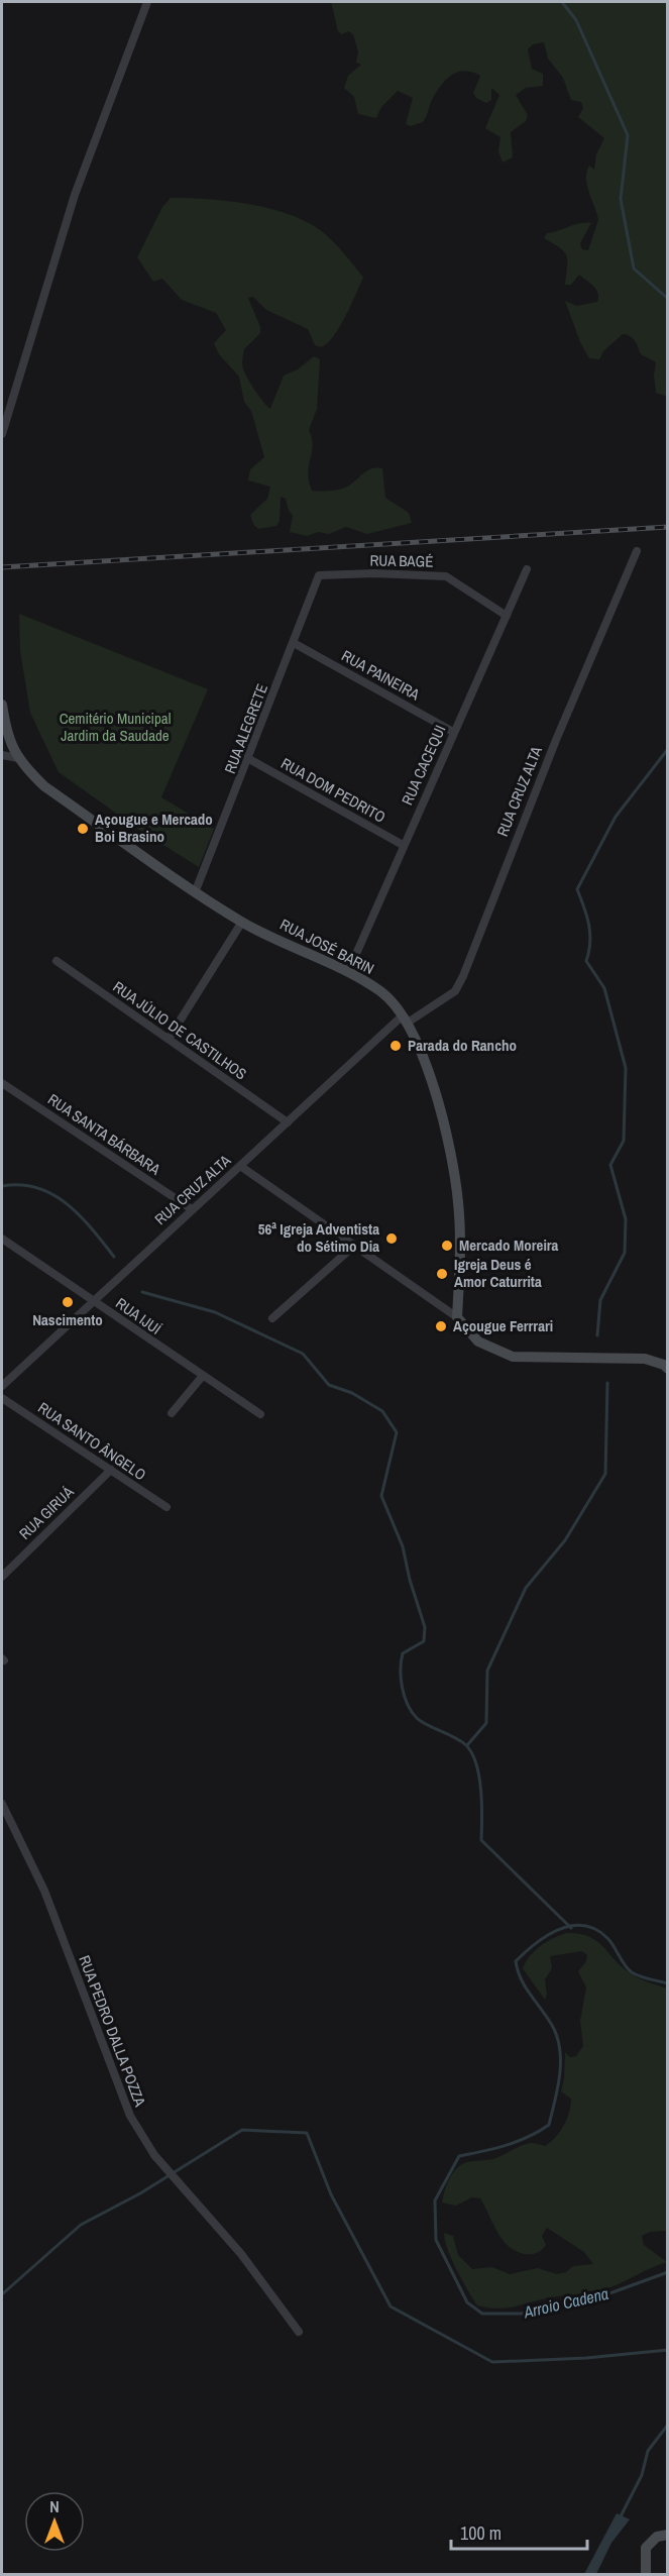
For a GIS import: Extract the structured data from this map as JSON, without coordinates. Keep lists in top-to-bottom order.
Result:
{
  "streets": {
    "main road": ["RUA JOSÉ BARIN"],
    "street": [
      "RUA BAGÉ",
      "RUA PAINEIRA",
      "RUA ALEGRETE",
      "RUA CACEQUI",
      "RUA DOM PEDRITO",
      "RUA CRUZ ALTA",
      "RUA JÚLIO DE CASTILHOS",
      "RUA SANTA BÁRBARA",
      "RUA IJUÍ",
      "RUA SANTO ÂNGELO",
      "RUA GIRUÁ",
      "RUA PEDRO DALLA POZZA"
    ]
  },
  "crossings": [
    ["RUA BAGÉ", "RUA ALEGRETE"],
    ["RUA BAGÉ", "RUA CACEQUI"],
    ["RUA PAINEIRA", "RUA ALEGRETE"],
    ["RUA PAINEIRA", "RUA CACEQUI"],
    ["RUA ALEGRETE", "RUA DOM PEDRITO"],
    ["RUA ALEGRETE", "RUA JOSÉ BARIN"],
    ["RUA CACEQUI", "RUA DOM PEDRITO"],
    ["RUA CACEQUI", "RUA JOSÉ BARIN"],
    ["RUA CRUZ ALTA", "RUA JOSÉ BARIN"],
    ["RUA CRUZ ALTA", "RUA JÚLIO DE CASTILHOS"],
    ["RUA CRUZ ALTA", "RUA SANTA BÁRBARA"],
    ["RUA CRUZ ALTA", "RUA IJUÍ"],
    ["RUA SANTO ÂNGELO", "RUA GIRUÁ"]
  ],
  "water": ["Arroio Cadena"],
  "parks": ["Cemitério Municipal Jardim da Saudade"],
  "places": [
    "Açougue e Mercado Boi Brasino",
    "Parada do Rancho",
    "56ª Igreja Adventista do Sétimo Dia",
    "Mercado Moreira",
    "Igreja Deus é Amor Caturrita",
    "Nascimento",
    "Açougue Ferrrari"
  ],
  "scale_bar": "100 m",
  "north": "top"
}
